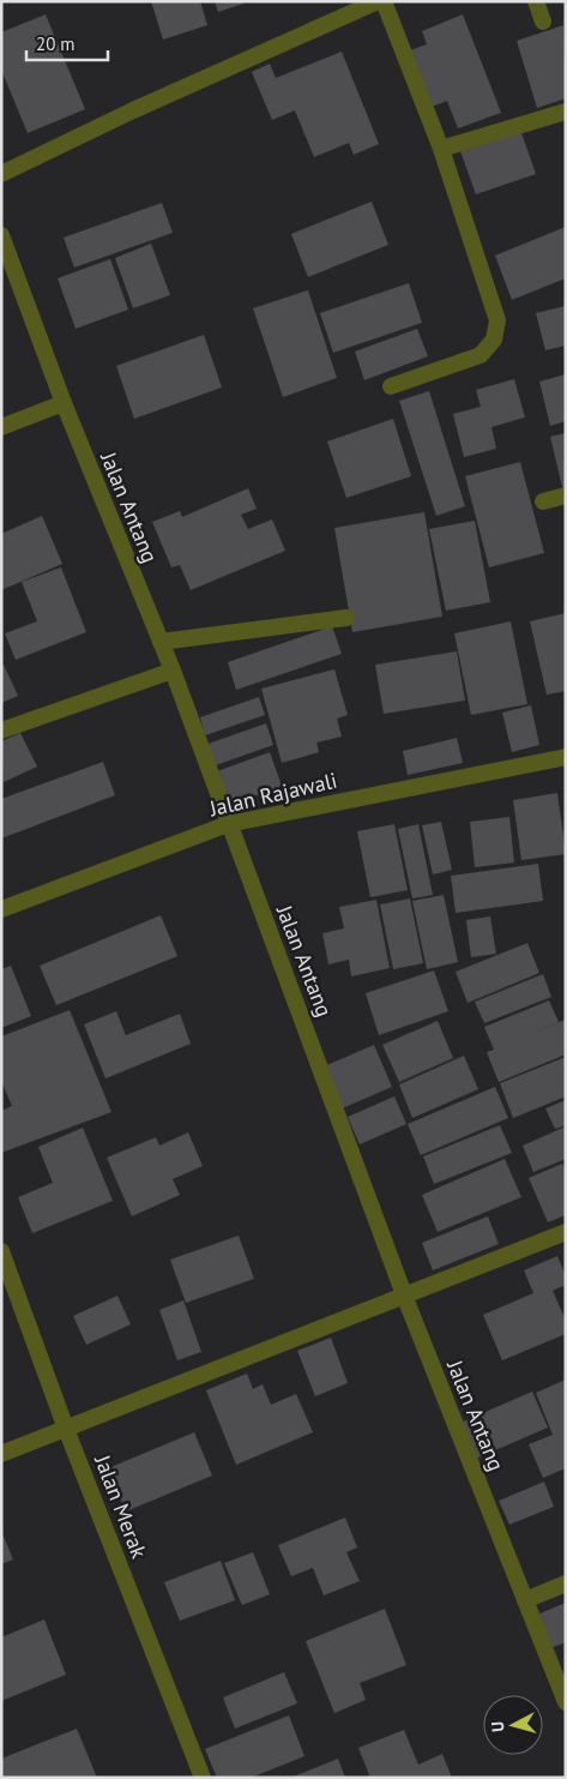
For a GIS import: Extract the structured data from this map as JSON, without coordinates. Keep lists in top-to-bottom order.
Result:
{
  "streets": {
    "street": ["Jalan Antang", "Jalan Rajawali", "Jalan Merak"]
  },
  "crossings": [
    ["Jalan Antang", "Jalan Rajawali"]
  ],
  "scale_bar": "20 m",
  "north": "left"
}
